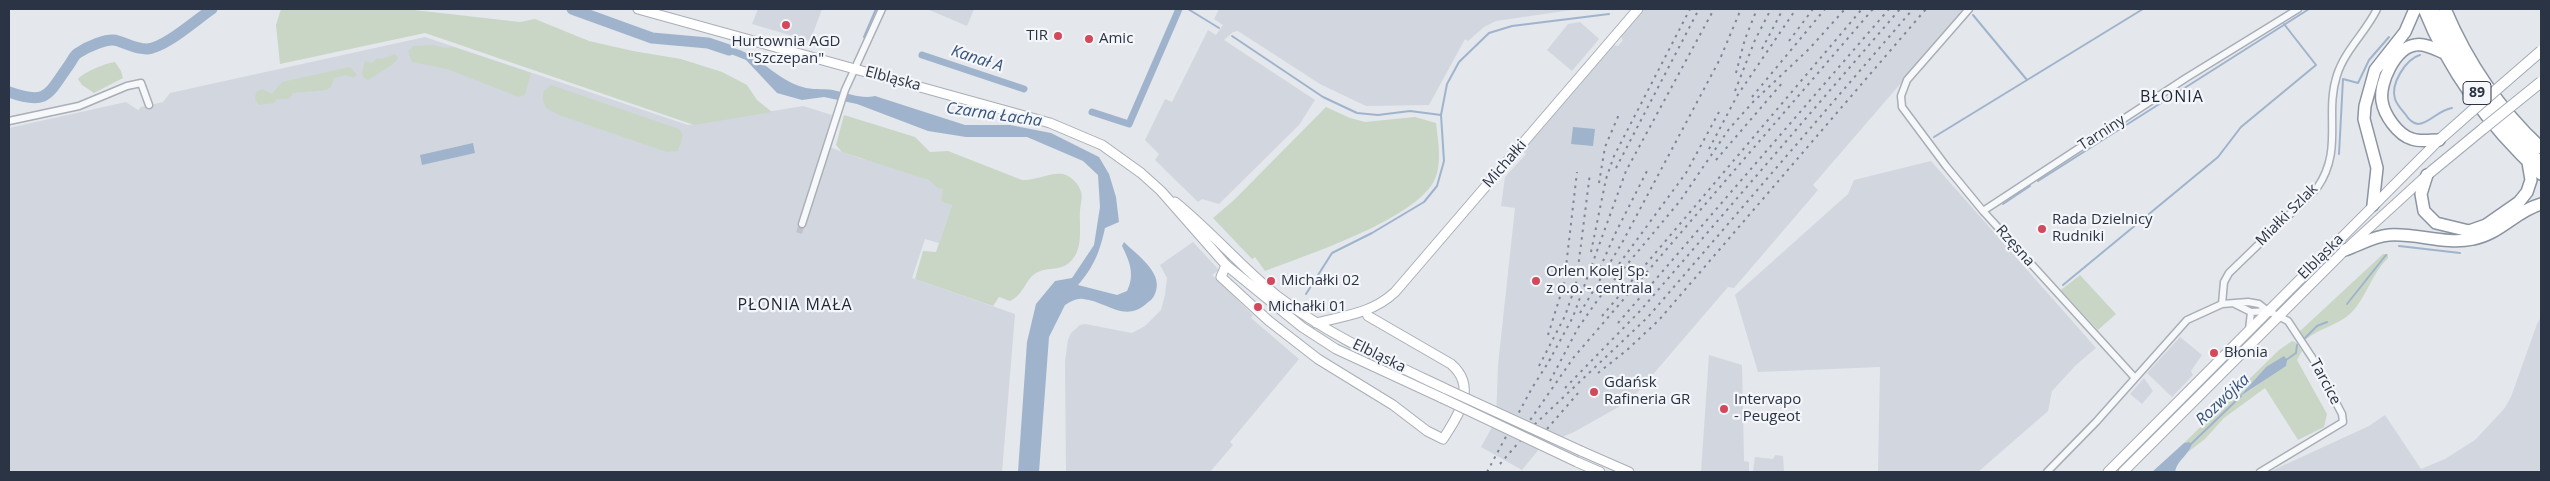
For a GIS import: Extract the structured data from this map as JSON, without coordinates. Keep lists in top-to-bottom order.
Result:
{
  "streets": {
    "highway": ["89"],
    "main road": ["Elbląska", "Michałki"],
    "street": [
      "Tarniny",
      "Miałki Szlak",
      "Rzęsna",
      "Tarcice"
    ]
  },
  "crossings": [
    ["Elbląska", "Michałki"],
    ["Elbląska", "Tarcice"],
    ["Tarniny", "Rzęsna"]
  ],
  "districts": ["BŁONIA", "PŁONIA MAŁA"],
  "water": ["Kanał A", "Czarna Łacha", "Rozwójka"],
  "places": [
    "Hurtownia AGD \"Szczepan\"",
    "TIR",
    "Amic",
    "Rada Dzielnicy Rudniki",
    "Michałki 02",
    "Orlen Kolej Sp. z o.o. - centrala",
    "Michałki 01",
    "Błonia",
    "Gdańsk Rafineria GR",
    "Intervapo - Peugeot"
  ]
}
